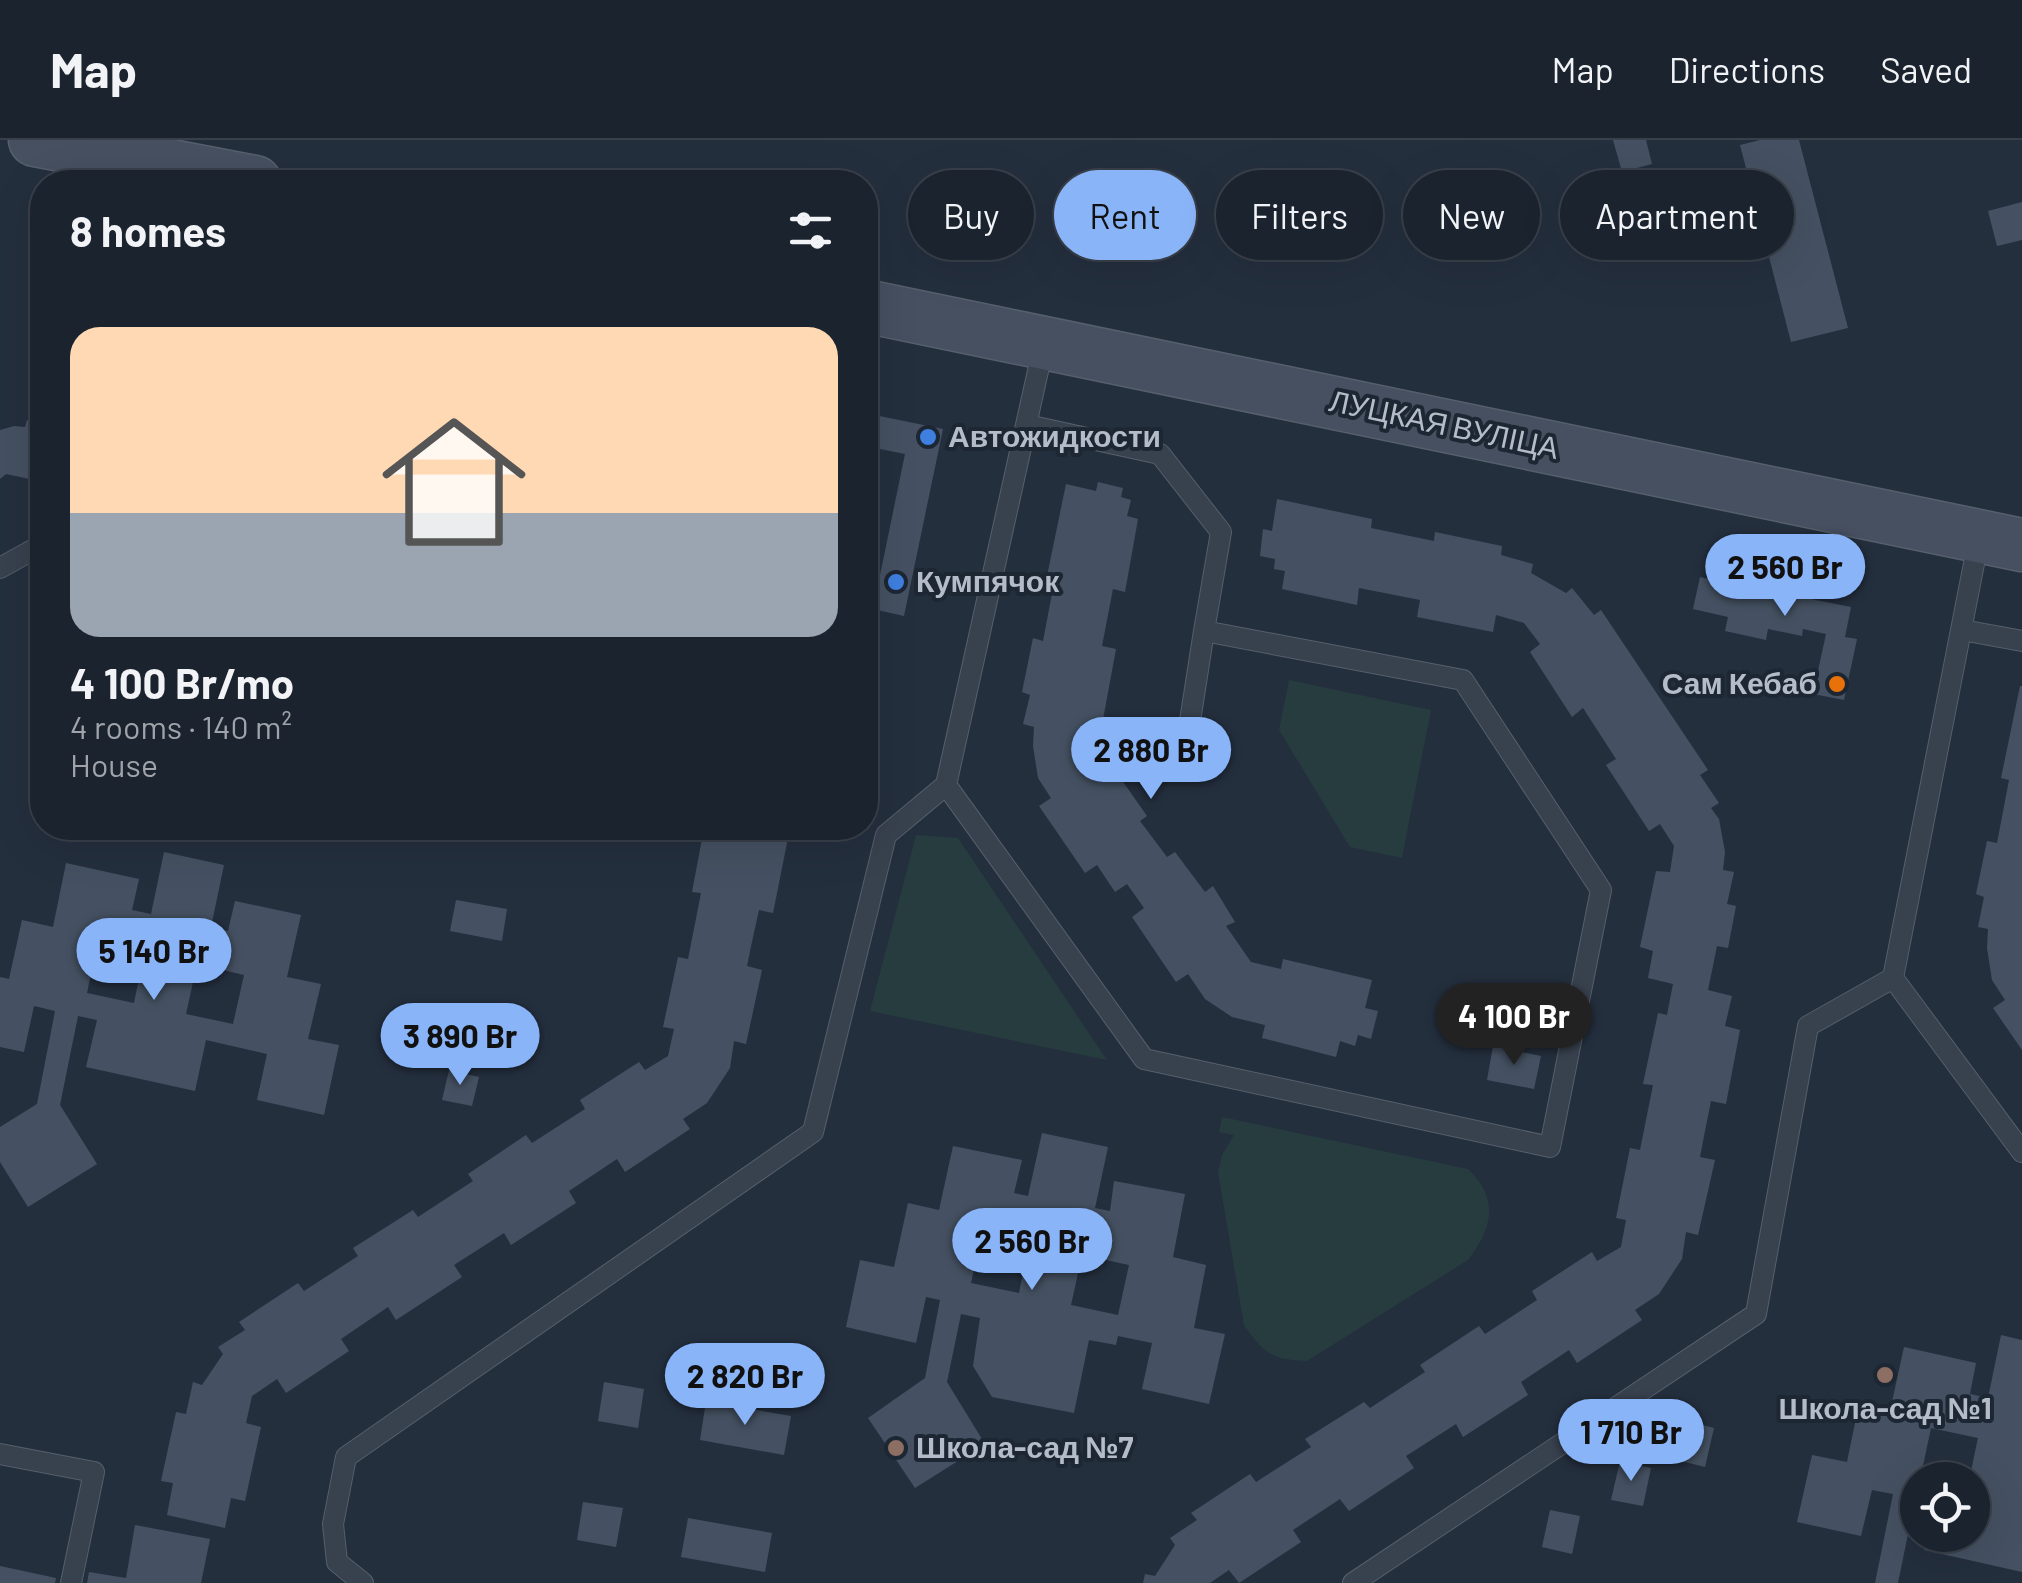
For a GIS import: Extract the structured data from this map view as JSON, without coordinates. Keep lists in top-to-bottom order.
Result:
{
  "streets": {
    "main road": ["ЛУЦКАЯ ВУЛІЦА"]
  },
  "places": [
    "Автожидкости",
    "Кумпячок",
    "Сам Кебаб",
    "Школа-сад №1",
    "Школа-сад №7"
  ],
  "page": {
    "header": "Map",
    "nav": ["Map", "Directions", "Saved"],
    "chip": [
      "Buy",
      "Rent",
      "Filters",
      "New",
      "Apartment"
    ],
    "heading": "8 homes",
    "list": [
      {
        "name": "4 100 Br/mo",
        "note": "4 rooms · 140 m² · House"
      }
    ],
    "price": [
      "2 560 Br",
      "2 880 Br",
      "5 140 Br",
      "4 100 Br",
      "3 890 Br",
      "2 560 Br",
      "2 820 Br",
      "1 710 Br"
    ]
  }
}
